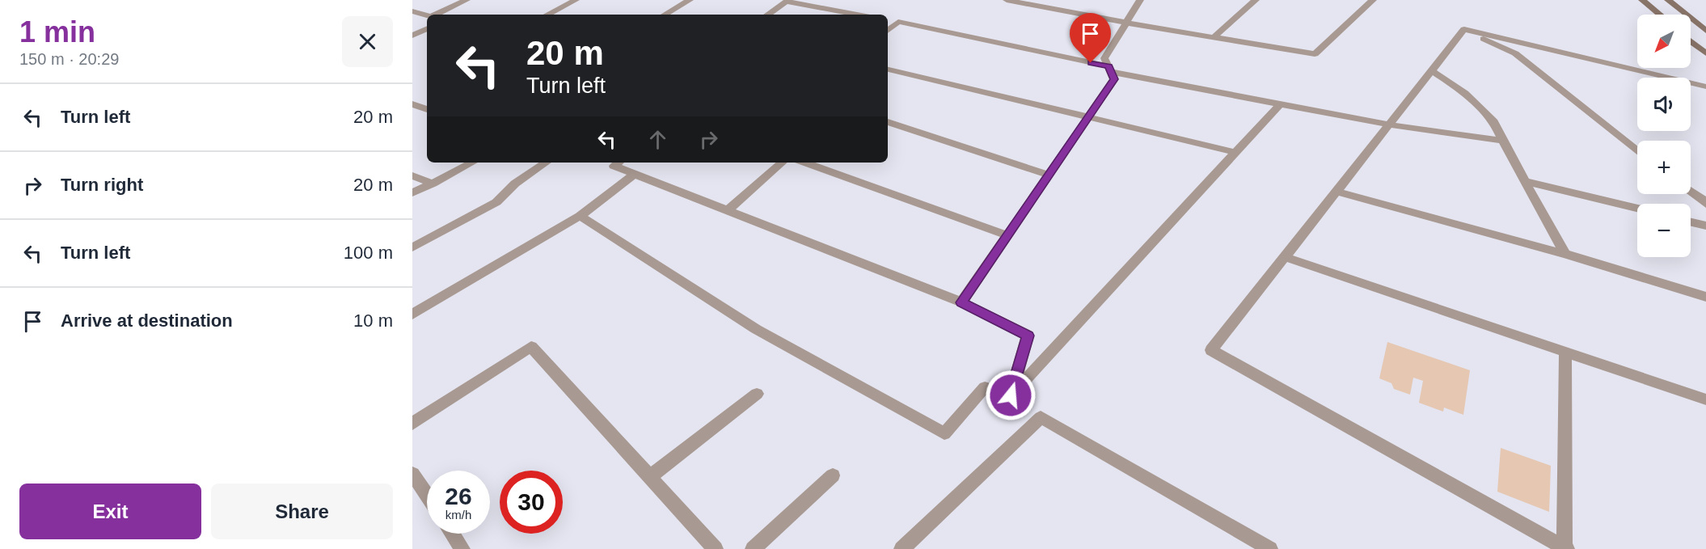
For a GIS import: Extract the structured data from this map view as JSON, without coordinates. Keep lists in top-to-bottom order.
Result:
{
  "north": "bottom left",
  "page": {
    "heading": ["1 min", "150 m · 20:29"],
    "map_buttons": ["+", "−"],
    "turn": ["20 m", "Turn left"],
    "list": [
      {
        "name": "Turn left",
        "value": "20 m"
      },
      {
        "name": "Turn right",
        "value": "20 m"
      },
      {
        "name": "Turn left",
        "value": "100 m"
      },
      {
        "name": "Arrive at destination",
        "value": "10 m"
      }
    ],
    "speed": "26 km/h",
    "limit": "30",
    "buttons": ["Exit", "Share"]
  }
}
